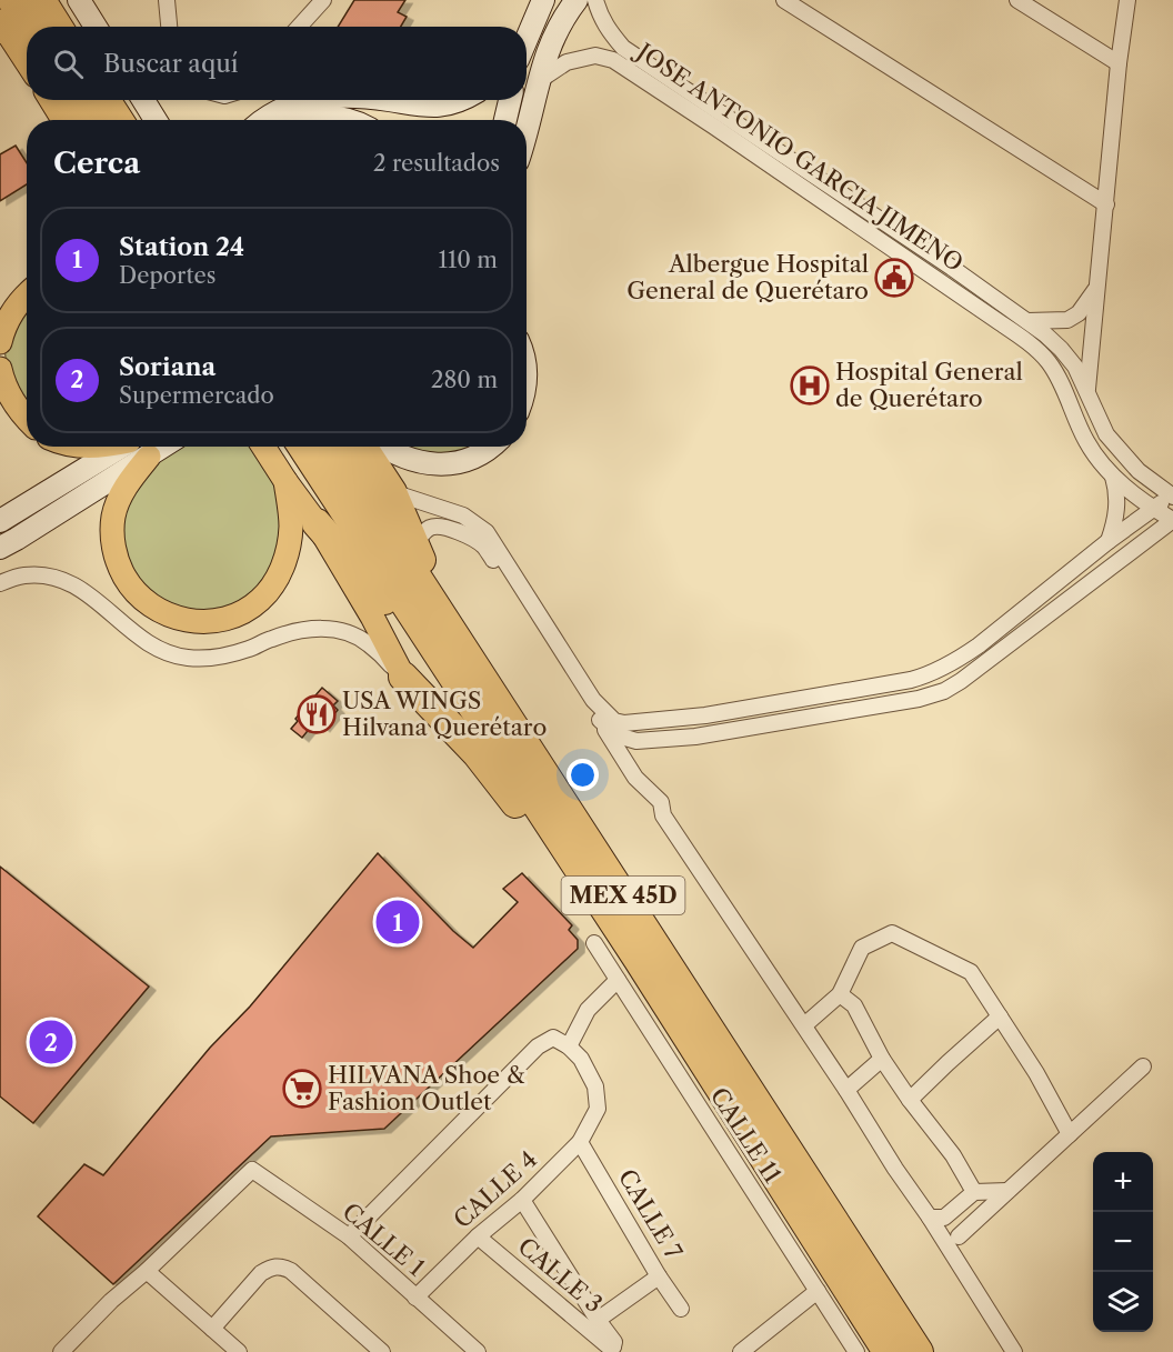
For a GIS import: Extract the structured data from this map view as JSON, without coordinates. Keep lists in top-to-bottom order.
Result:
{
  "streets": {
    "highway": ["MEX 45D"],
    "street": [
      "JOSE ANTONIO GARCIA JIMENO",
      "CALLE 11",
      "CALLE 4",
      "CALLE 7",
      "CALLE 1",
      "CALLE 3"
    ]
  },
  "crossings": [
    ["CALLE 4", "CALLE 7"],
    ["CALLE 4", "CALLE 1"],
    ["CALLE 4", "CALLE 3"]
  ],
  "places": {
    "public building": ["Albergue Hospital General de Querétaro"],
    "hospital": ["Hospital General de Querétaro"],
    "restaurant": ["USA WINGS Hilvana Querétaro"],
    "supermarket": ["HILVANA Shoe & Fashion Outlet"]
  },
  "page": {
    "search": "Buscar aquí",
    "heading": ["Cerca", "2 resultados"],
    "list": [
      {
        "mark": "1",
        "name": "Station 24",
        "note": "Deportes",
        "value": "110 m"
      },
      {
        "mark": "2",
        "name": "Soriana",
        "note": "Supermercado",
        "value": "280 m"
      }
    ],
    "pins": ["1", "2"],
    "map_buttons": ["+", "−"]
  }
}
